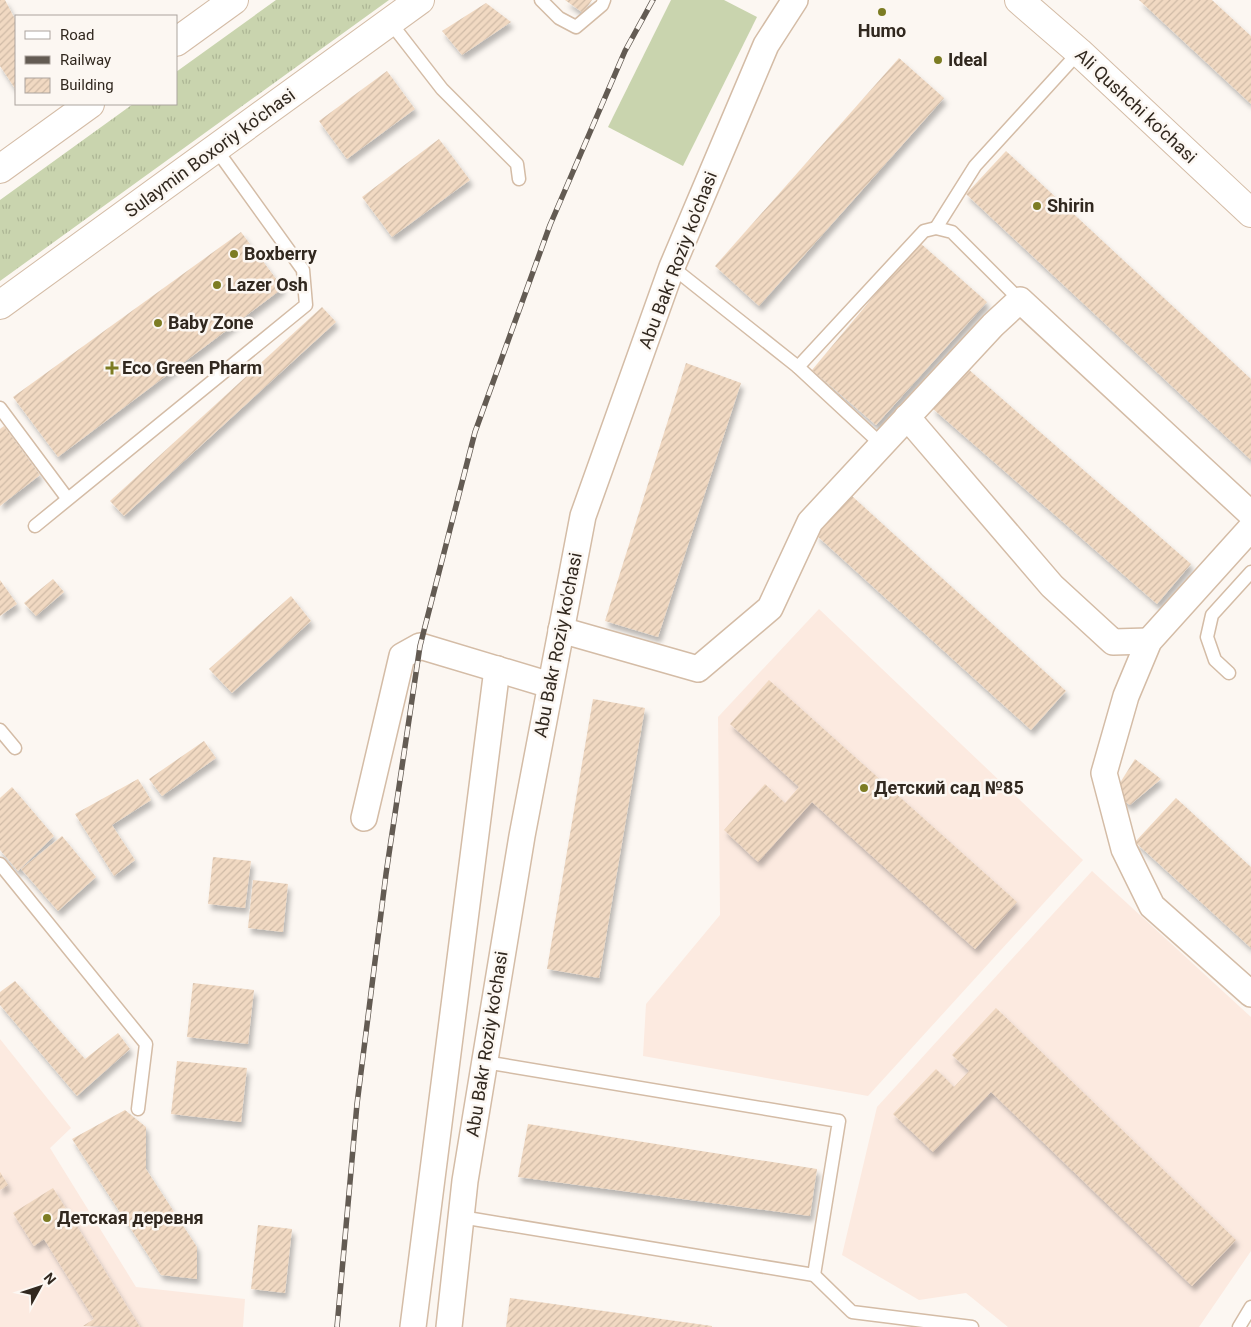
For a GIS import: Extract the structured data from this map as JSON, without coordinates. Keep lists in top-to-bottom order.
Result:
{
  "streets": {
    "main road": ["Ali Qushchi ko'chasi", "Sulaymin Boxoriy ko'chasi"],
    "street": ["Abu Bakr Roziy ko'chasi"]
  },
  "places": {
    "other": [
      "Humo",
      "Ideal",
      "Shirin",
      "Boxberry",
      "Lazer Osh",
      "Baby Zone",
      "Детский сад №85",
      "Детская деревня"
    ],
    "health": ["Eco Green Pharm"]
  },
  "legend": ["Road", "Railway", "Building"],
  "north": "top right"
}
